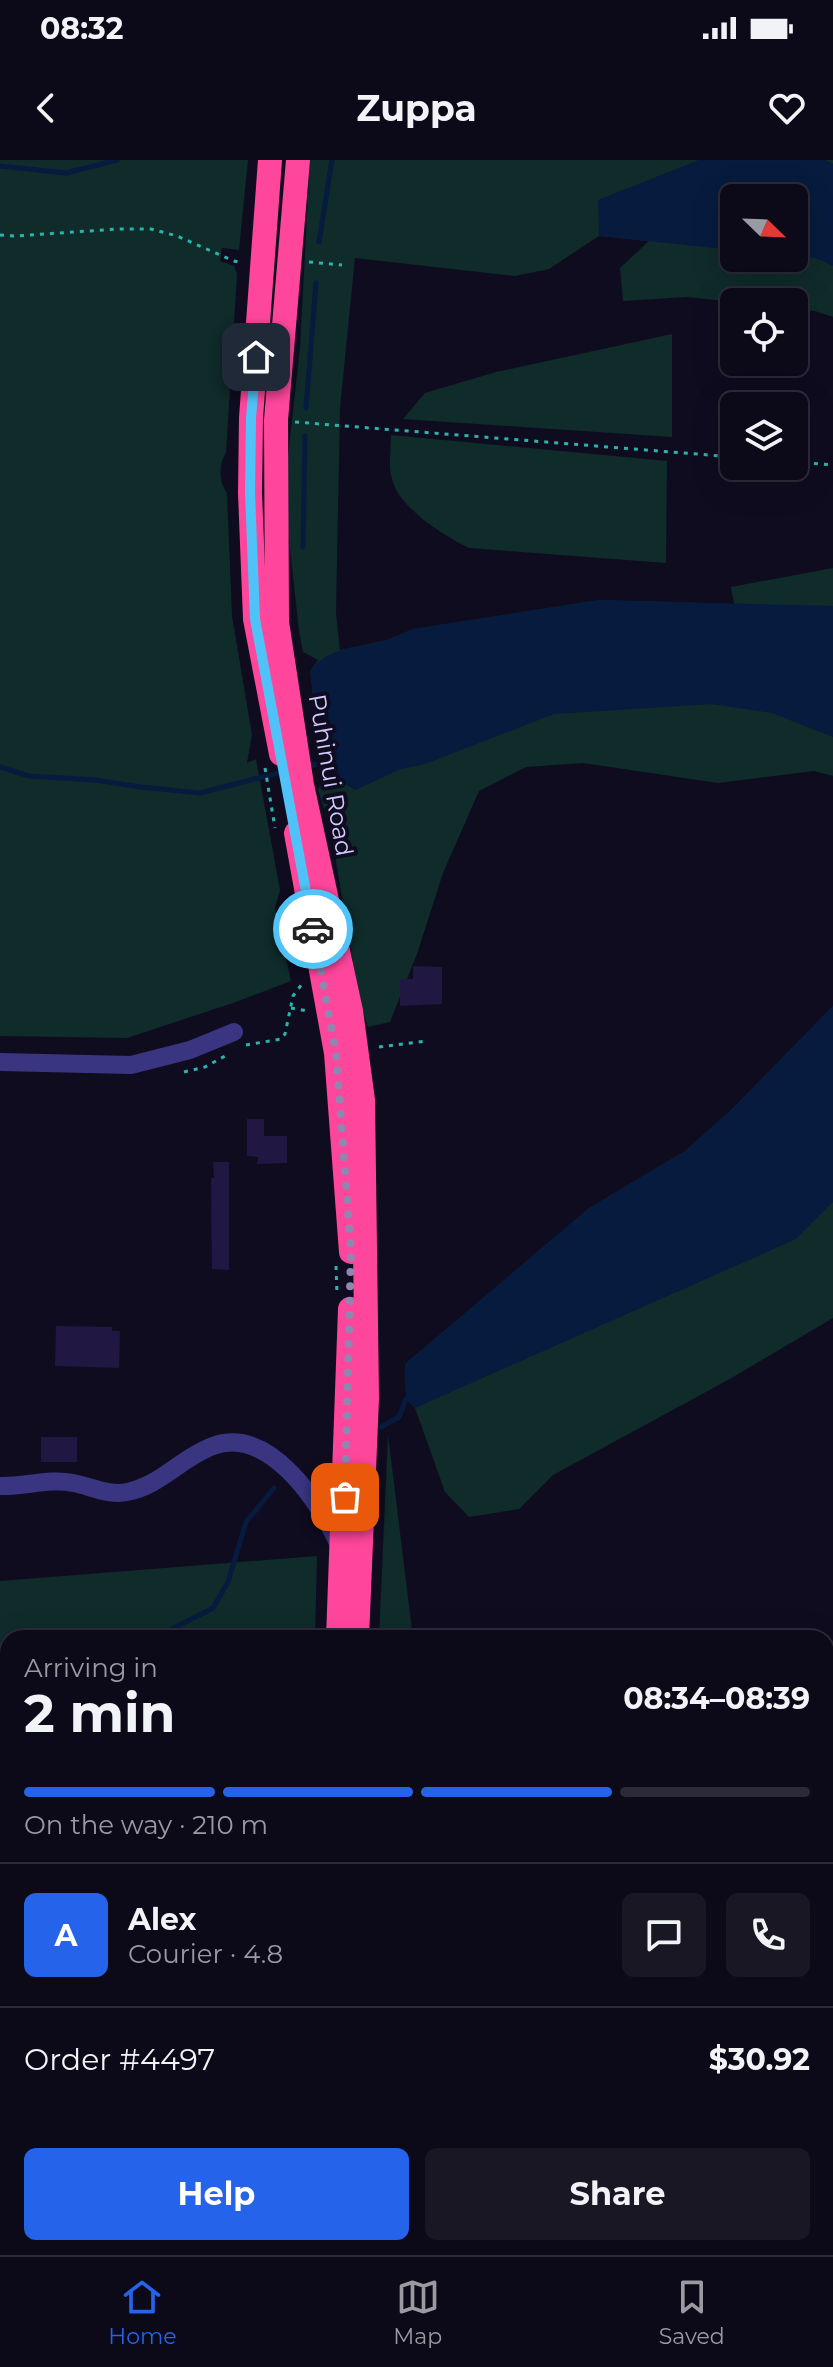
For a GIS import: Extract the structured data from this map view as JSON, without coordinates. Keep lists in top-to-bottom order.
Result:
{
  "streets": {
    "highway": ["Puhinui Road"]
  },
  "north": "bottom right",
  "page": {
    "status": "08:32",
    "header": "Zuppa",
    "heading": ["2 min", "Arriving in", "08:34–08:39"],
    "panel": [
      "Alex",
      "Courier · 4.8",
      "Order #4497",
      "$30.92"
    ],
    "bar": "On the way · 210 m",
    "round": "A",
    "buttons": ["Help", "Share"],
    "tabs": ["Home", "Map", "Saved"]
  }
}
